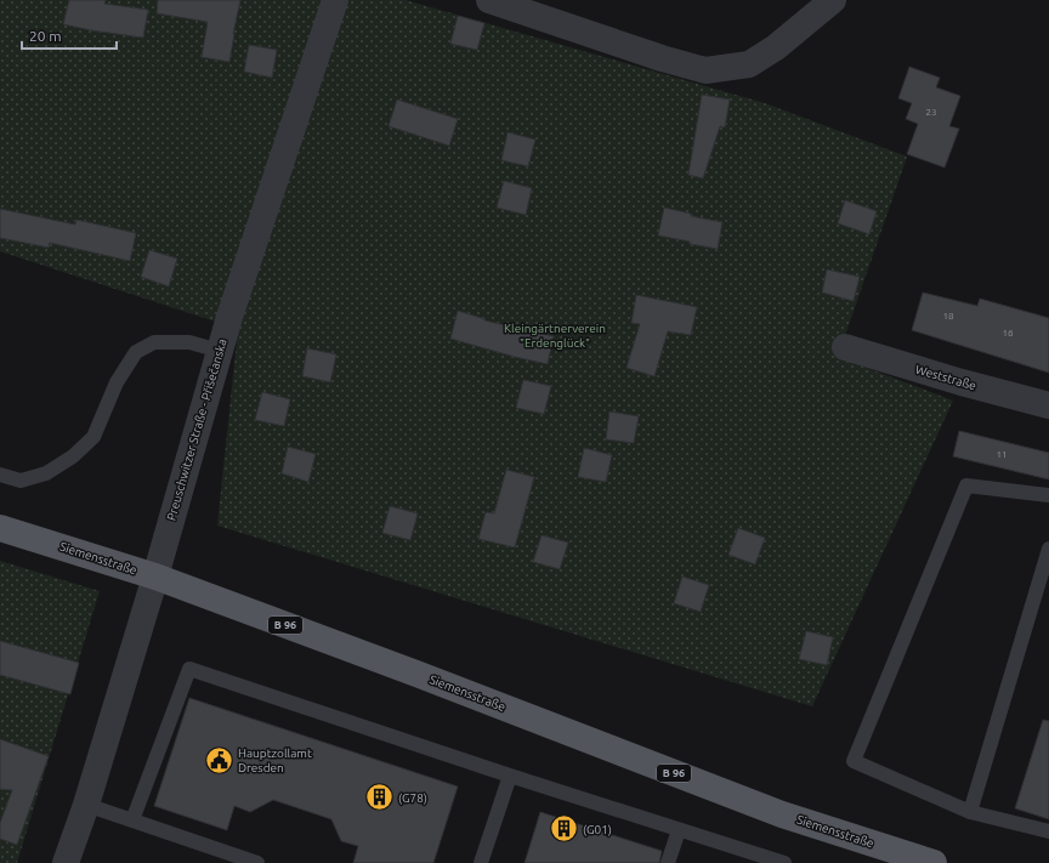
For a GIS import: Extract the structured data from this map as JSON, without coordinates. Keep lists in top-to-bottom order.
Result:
{
  "streets": {
    "main road": ["Siemensstraße", "B 96"],
    "street": ["Weststraße", "Preuschwitzer Straße - Přišečanska"]
  },
  "crossings": [
    ["Preuschwitzer Straße - Přišečanska", "Siemensstraße"]
  ],
  "parks": ["Kleingärtnerverein \"Erdenglück\""],
  "places": {
    "public building": ["Hauptzollamt Dresden"],
    "building": ["(G78)", "(G01)"]
  },
  "house_numbers": [
    "23",
    "18",
    "16",
    "11"
  ],
  "scale_bar": "20 m"
}
